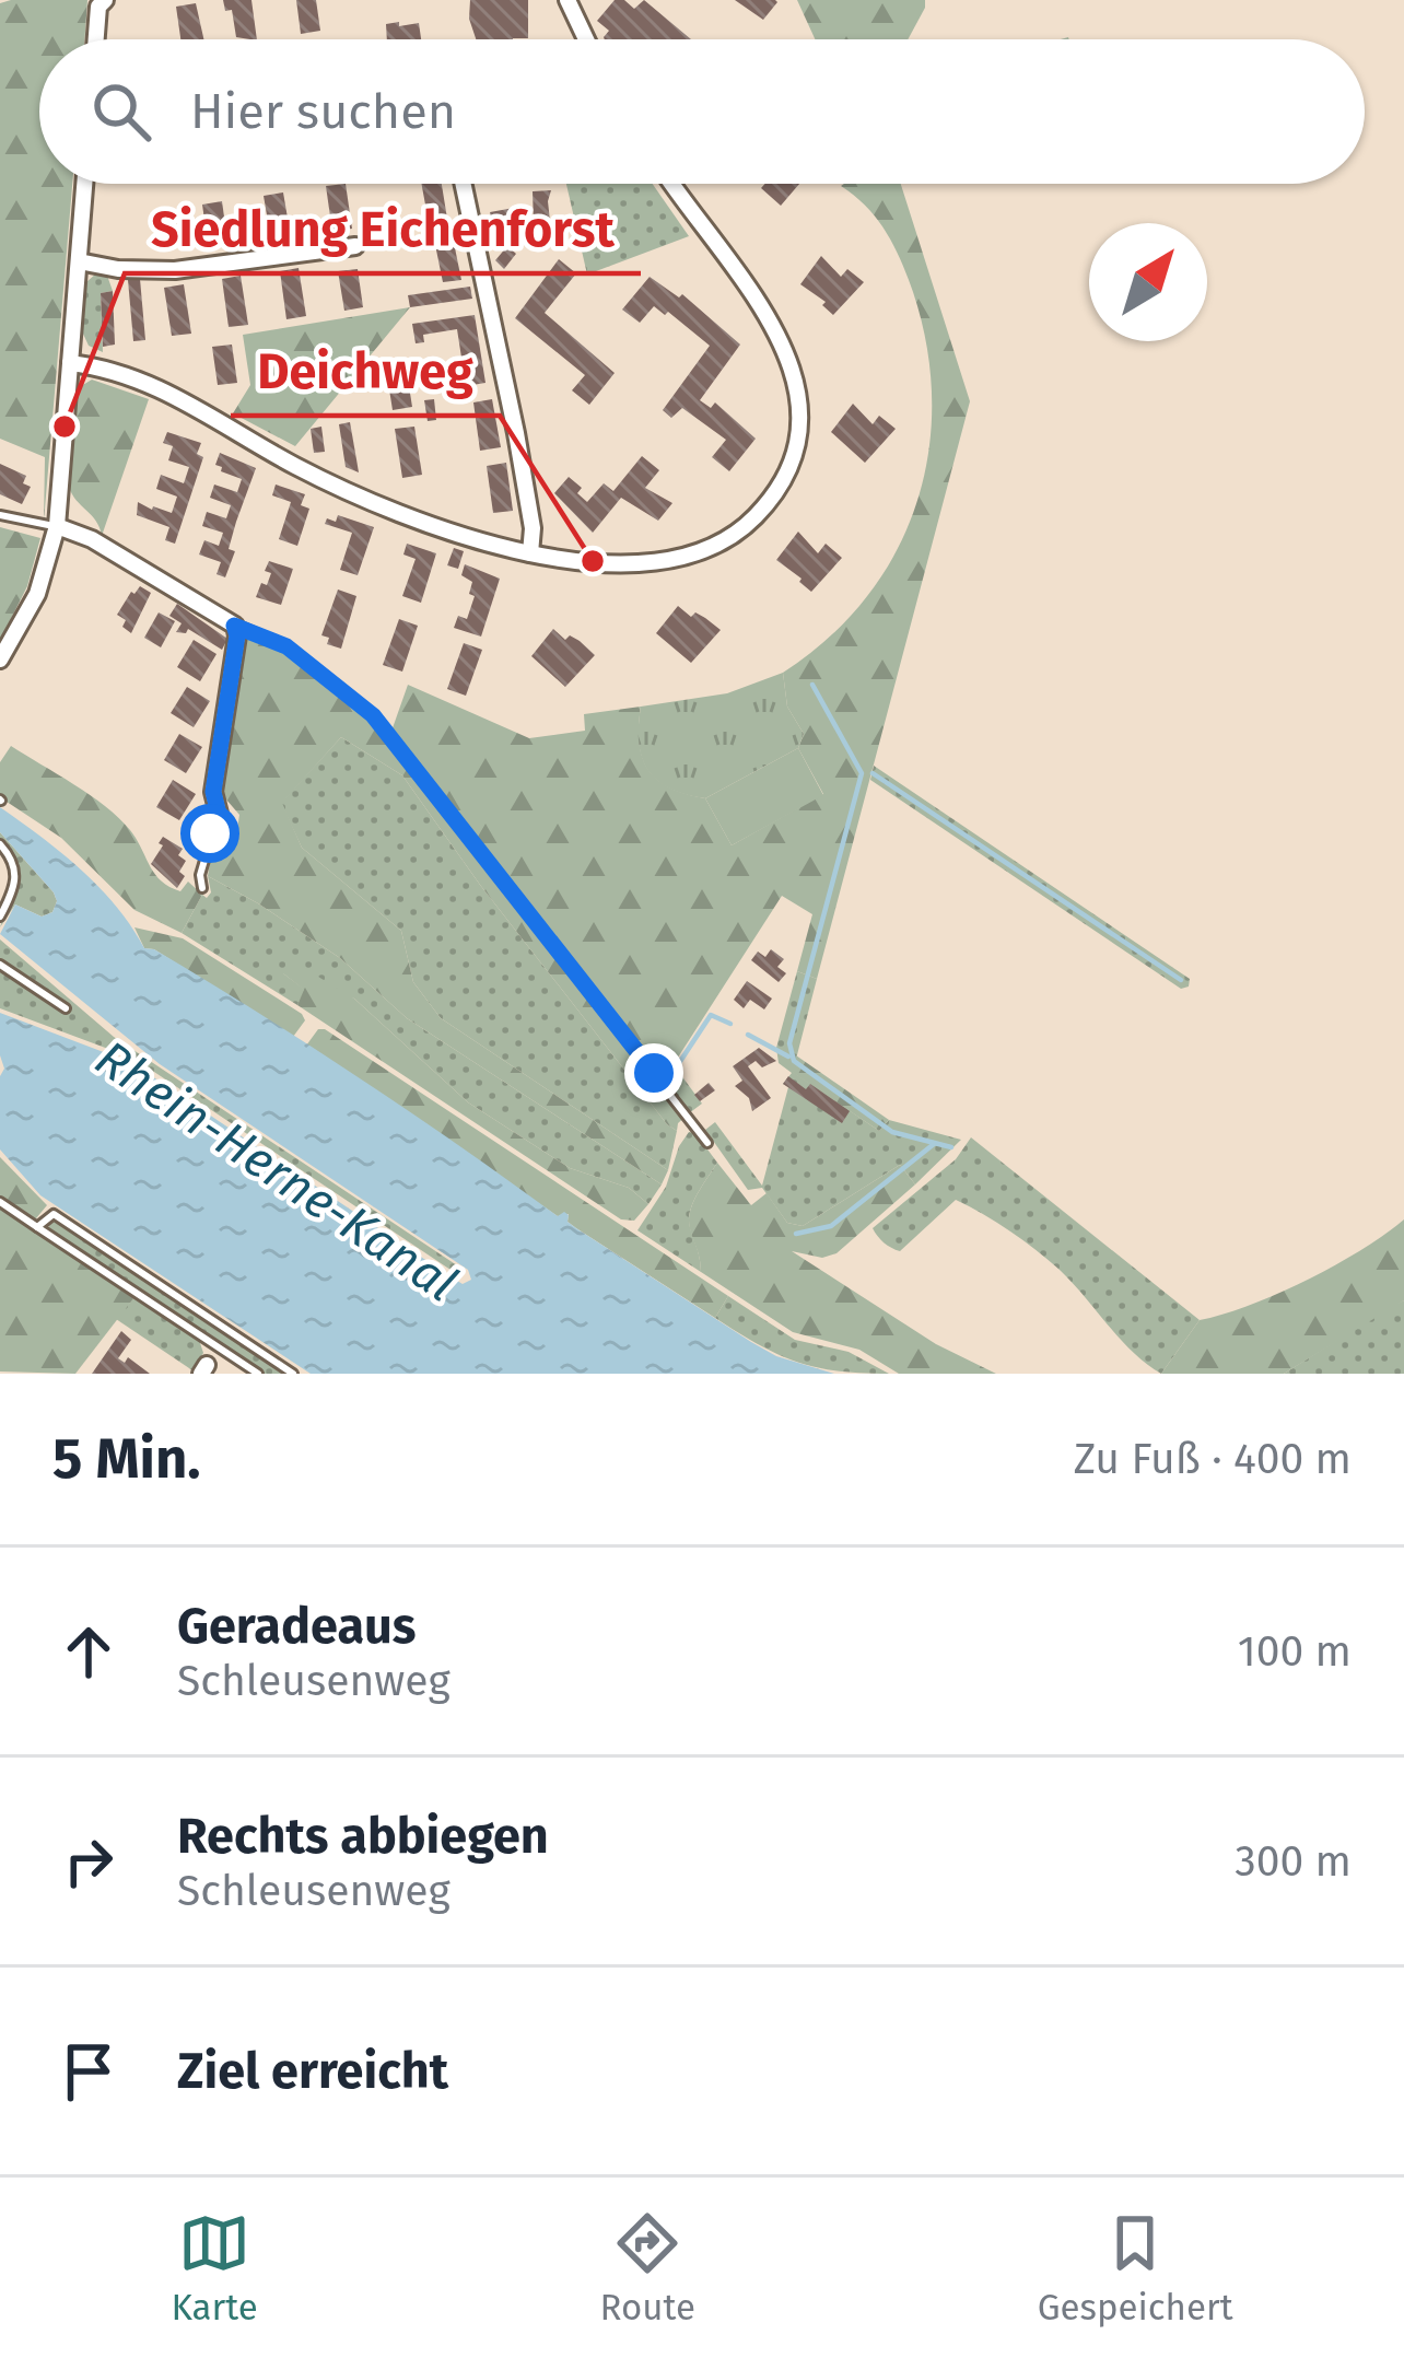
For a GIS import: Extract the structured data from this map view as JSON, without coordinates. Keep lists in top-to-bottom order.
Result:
{
  "water": ["Rhein-Herne-Kanal"],
  "places": ["Siedlung Eichenforst", "Deichweg"],
  "north": "top right",
  "page": {
    "search": "Hier suchen",
    "heading": ["5 Min.", "Zu Fuß · 400 m"],
    "list": [
      ["Geradeaus", "Schleusenweg", "100 m"],
      ["Rechts abbiegen", "Schleusenweg", "300 m"],
      "Ziel erreicht"
    ],
    "nav": ["Karte", "Route", "Gespeichert"]
  }
}
